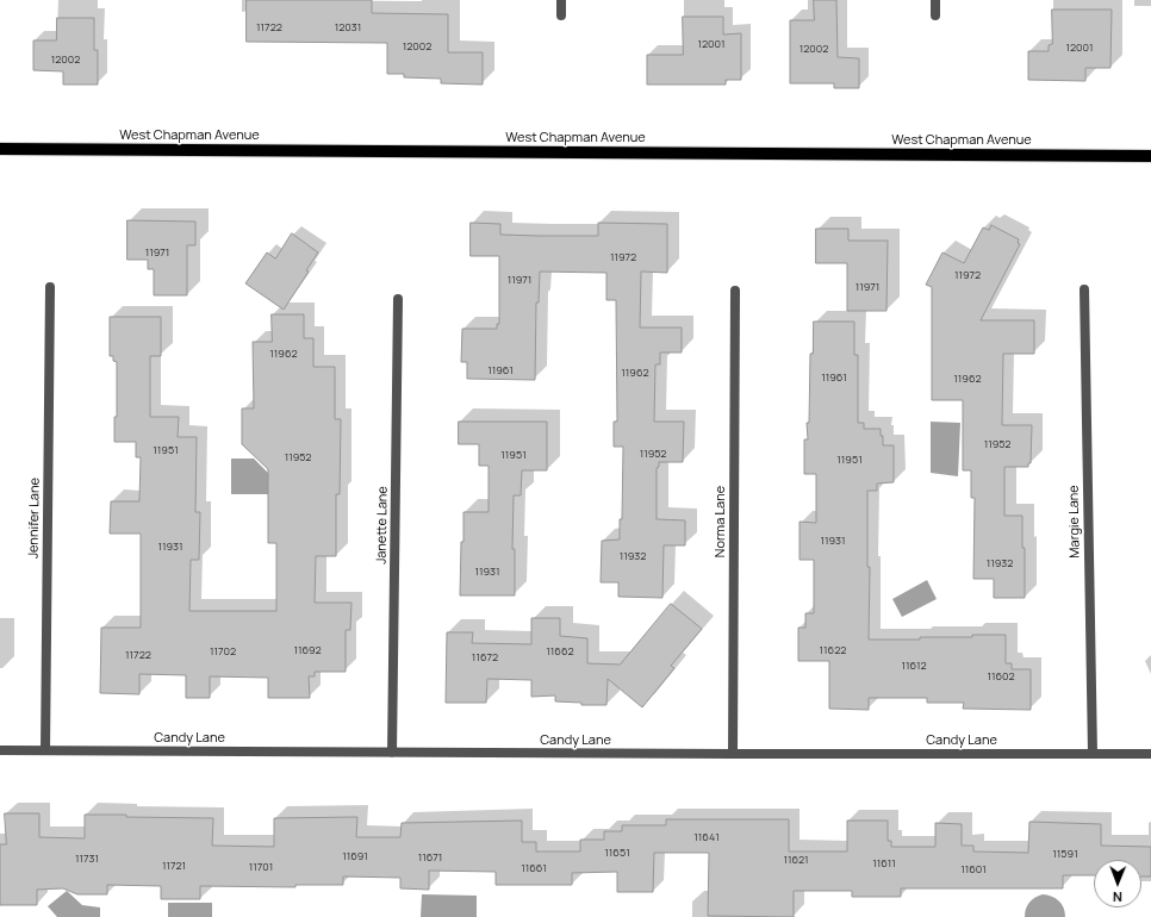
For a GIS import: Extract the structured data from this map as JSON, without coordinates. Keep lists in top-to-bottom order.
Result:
{
  "streets": {
    "main road": ["West Chapman Avenue"],
    "street": [
      "Jennifer Lane",
      "Norma Lane",
      "Margie Lane",
      "Janette Lane",
      "Candy Lane"
    ]
  },
  "crossings": [
    ["Jennifer Lane", "Candy Lane"],
    ["Norma Lane", "Candy Lane"],
    ["Margie Lane", "Candy Lane"],
    ["Janette Lane", "Candy Lane"]
  ],
  "house_numbers": [
    "11722",
    "12031",
    "12001",
    "12002",
    "12001",
    "12002",
    "12002",
    "11971",
    "11972",
    "11972",
    "11971",
    "11971",
    "11962",
    "11961",
    "11962",
    "11961",
    "11962",
    "11952",
    "11951",
    "11952",
    "11951",
    "11952",
    "11951",
    "11931",
    "11931",
    "11932",
    "11932",
    "11931",
    "11692",
    "11622",
    "11702",
    "11662",
    "11722",
    "11672",
    "11612",
    "11602",
    "11641",
    "11651",
    "11591",
    "11691",
    "11671",
    "11731",
    "11621",
    "11611",
    "11721",
    "11701",
    "11661",
    "11601"
  ],
  "north": "bottom"
}
